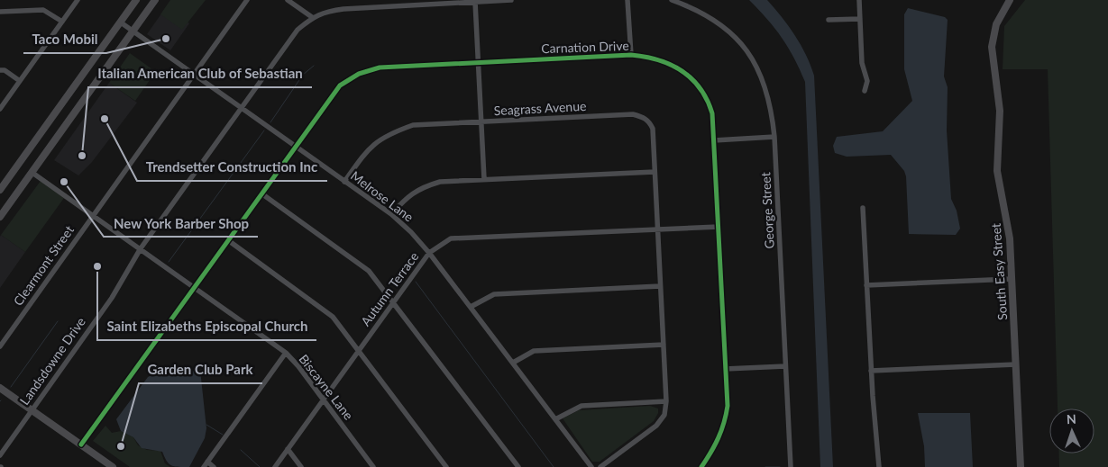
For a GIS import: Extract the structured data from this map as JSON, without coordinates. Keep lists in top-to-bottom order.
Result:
{
  "streets": {
    "street": [
      "Carnation Drive",
      "Seagrass Avenue",
      "Melrose Lane",
      "George Street",
      "Clearmont Street",
      "South Easy Street",
      "Autumn Terrace",
      "Landsdowne Drive",
      "Biscayne Lane"
    ]
  },
  "crossings": [
    ["Carnation Drive", "Melrose Lane"],
    ["Carnation Drive", "Autumn Terrace"],
    ["Carnation Drive", "Biscayne Lane"],
    ["Seagrass Avenue", "Melrose Lane"],
    ["Seagrass Avenue", "Autumn Terrace"],
    ["Melrose Lane", "Clearmont Street"],
    ["Melrose Lane", "Autumn Terrace"],
    ["Melrose Lane", "Landsdowne Drive"],
    ["Clearmont Street", "Biscayne Lane"],
    ["Autumn Terrace", "Biscayne Lane"],
    ["Landsdowne Drive", "Biscayne Lane"]
  ],
  "places": [
    "Taco Mobil",
    "Trendsetter Construction Inc",
    "Italian American Club of Sebastian",
    "New York Barber Shop",
    "Saint Elizabeths Episcopal Church",
    "Garden Club Park"
  ],
  "north": "top"
}
